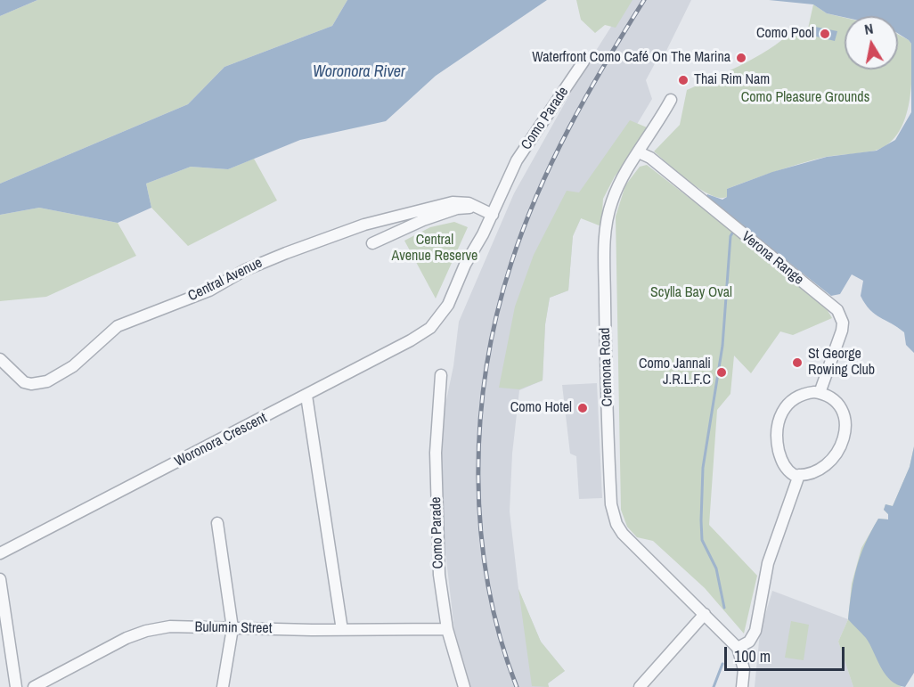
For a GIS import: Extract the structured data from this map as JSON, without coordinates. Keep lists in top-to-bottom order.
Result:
{
  "streets": {
    "street": [
      "Como Parade",
      "Verona Range",
      "Central Avenue",
      "Cremona Road",
      "Woronora Crescent",
      "Bulumin Street"
    ]
  },
  "crossings": [
    ["Como Parade", "Central Avenue"],
    ["Como Parade", "Woronora Crescent"],
    ["Como Parade", "Bulumin Street"],
    ["Verona Range", "Cremona Road"]
  ],
  "water": ["Woronora River"],
  "parks": ["Como Pleasure Grounds", "Central Avenue Reserve", "Scylla Bay Oval"],
  "places": [
    "Como Pool",
    "Waterfront Como Café On The Marina",
    "Thai Rim Nam",
    "St George Rowing Club",
    "Como Jannali J.R.L.F.C",
    "Como Hotel"
  ],
  "scale_bar": "100 m",
  "north": "top"
}
